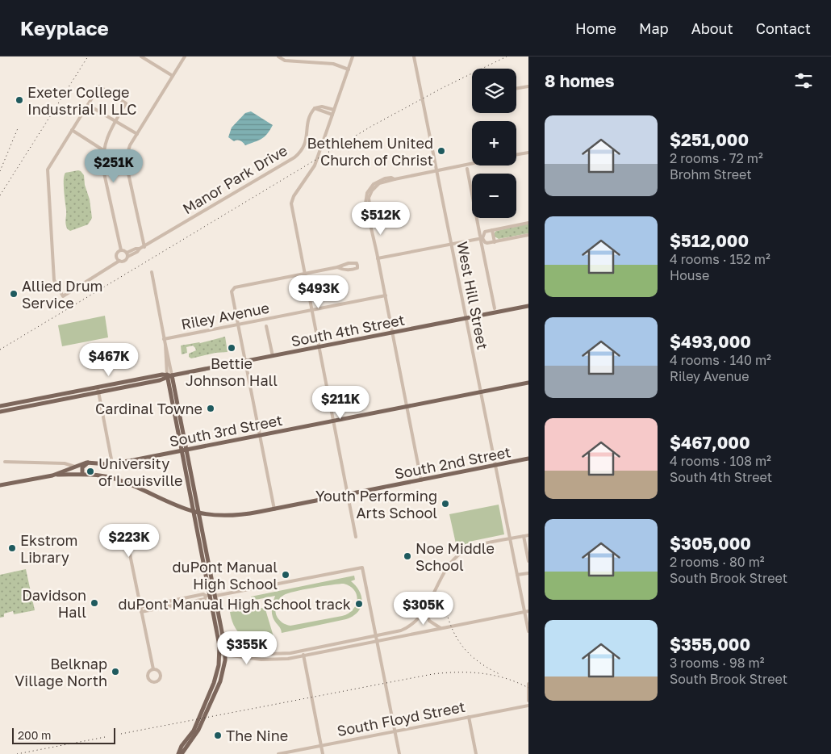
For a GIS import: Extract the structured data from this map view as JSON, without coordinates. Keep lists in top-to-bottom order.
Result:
{
  "streets": {
    "main road": ["South 4th Street", "South 3rd Street", "South 2nd Street"],
    "street": [
      "Manor Park Drive",
      "West Hill Street",
      "Riley Avenue",
      "South Floyd Street"
    ]
  },
  "crossings": [
    ["West Hill Street", "South 4th Street"],
    ["West Hill Street", "South 3rd Street"],
    ["West Hill Street", "South 2nd Street"],
    ["South 3rd Street", "South 2nd Street"]
  ],
  "places": [
    "Exeter College Industrial II LLC",
    "Bethlehem United Church of Christ",
    "Allied Drum Service",
    "Bettie Johnson Hall",
    "Cardinal Towne",
    "University of Louisville",
    "Youth Performing Arts School",
    "Ekstrom Library",
    "Noe Middle School",
    "duPont Manual High School",
    "Davidson Hall",
    "duPont Manual High School track",
    "Belknap Village North",
    "The Nine"
  ],
  "scale_bar": "200 m",
  "page": {
    "header": "Keyplace",
    "nav": [
      "Home",
      "Map",
      "About",
      "Contact"
    ],
    "heading": "8 homes",
    "map_buttons": ["+", "−"],
    "list": [
      {
        "name": "$251,000",
        "note": "2 rooms · 72 m² · Brohm Street"
      },
      {
        "name": "$512,000",
        "note": "4 rooms · 152 m² · House"
      },
      {
        "name": "$493,000",
        "note": "4 rooms · 140 m² · Riley Avenue"
      },
      {
        "name": "$467,000",
        "note": "4 rooms · 108 m² · South 4th Street"
      },
      {
        "name": "$305,000",
        "note": "2 rooms · 80 m² · South Brook Street"
      },
      {
        "name": "$355,000",
        "note": "3 rooms · 98 m² · South Brook Street"
      }
    ],
    "price": [
      "$251K",
      "$512K",
      "$493K",
      "$467K",
      "$211K",
      "$223K",
      "$305K",
      "$355K"
    ],
    "scale": "200 m"
  }
}
